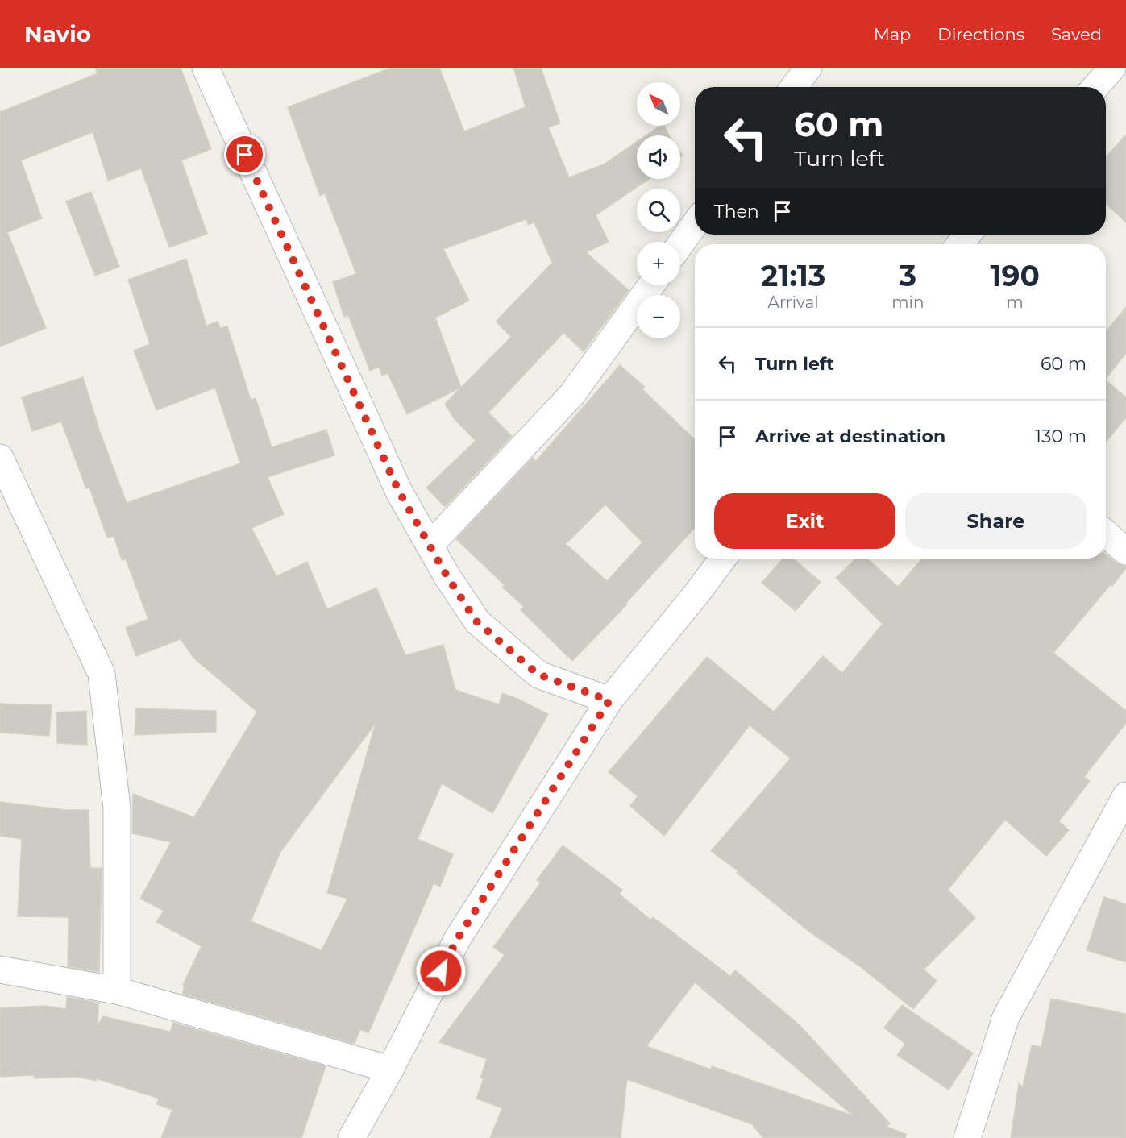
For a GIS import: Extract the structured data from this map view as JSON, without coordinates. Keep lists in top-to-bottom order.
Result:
{
  "north": "top left",
  "page": {
    "header": "Navio",
    "nav": ["Map", "Directions", "Saved"],
    "map_buttons": ["+", "−"],
    "turn": ["60 m", "Turn left"],
    "then": "Then",
    "eta": [
      "21:13",
      "Arrival",
      "3",
      "min",
      "190",
      "m"
    ],
    "list": [
      {
        "name": "Turn left",
        "value": "60 m"
      },
      {
        "name": "Arrive at destination",
        "value": "130 m"
      }
    ],
    "buttons": ["Exit", "Share"]
  }
}
